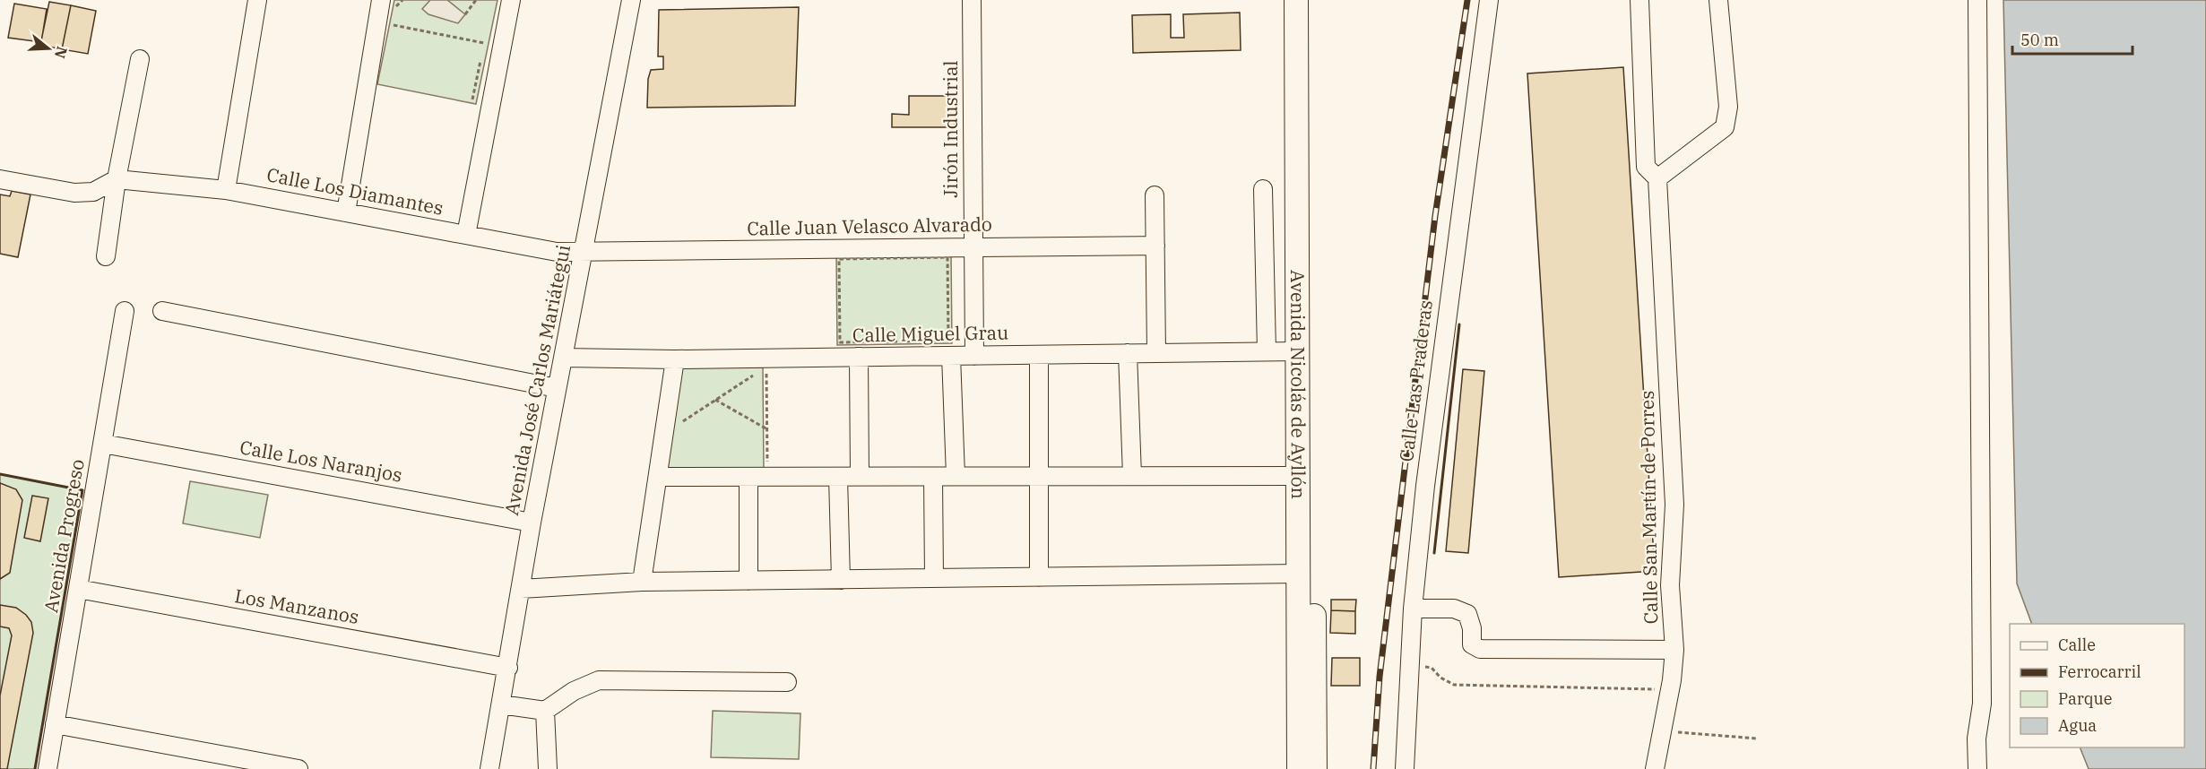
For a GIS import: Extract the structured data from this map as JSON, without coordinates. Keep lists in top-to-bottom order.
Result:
{
  "streets": {
    "main road": ["Avenida Nicolás de Ayllón"],
    "street": [
      "Jirón Industrial",
      "Calle Los Diamantes",
      "Calle Juan Velasco Alvarado",
      "Calle Miguel Grau",
      "Avenida José Carlos Mariátegui",
      "Calle Las Praderas",
      "Calle Los Naranjos",
      "Calle San Martín de Porres",
      "Avenida Progreso",
      "Los Manzanos"
    ]
  },
  "crossings": [
    ["Jirón Industrial", "Calle Juan Velasco Alvarado"],
    ["Jirón Industrial", "Calle Miguel Grau"],
    ["Calle Los Diamantes", "Calle Juan Velasco Alvarado"],
    ["Calle Los Diamantes", "Avenida José Carlos Mariátegui"],
    ["Calle Juan Velasco Alvarado", "Avenida José Carlos Mariátegui"],
    ["Calle Miguel Grau", "Avenida José Carlos Mariátegui"],
    ["Calle Miguel Grau", "Avenida Nicolás de Ayllón"],
    ["Avenida José Carlos Mariátegui", "Calle Los Naranjos"],
    ["Avenida José Carlos Mariátegui", "Los Manzanos"],
    ["Calle Los Naranjos", "Avenida Progreso"],
    ["Avenida Progreso", "Los Manzanos"]
  ],
  "legend": [
    "Calle",
    "Ferrocarril",
    "Parque",
    "Agua"
  ],
  "scale_bar": "50 m",
  "north": "right"
}
